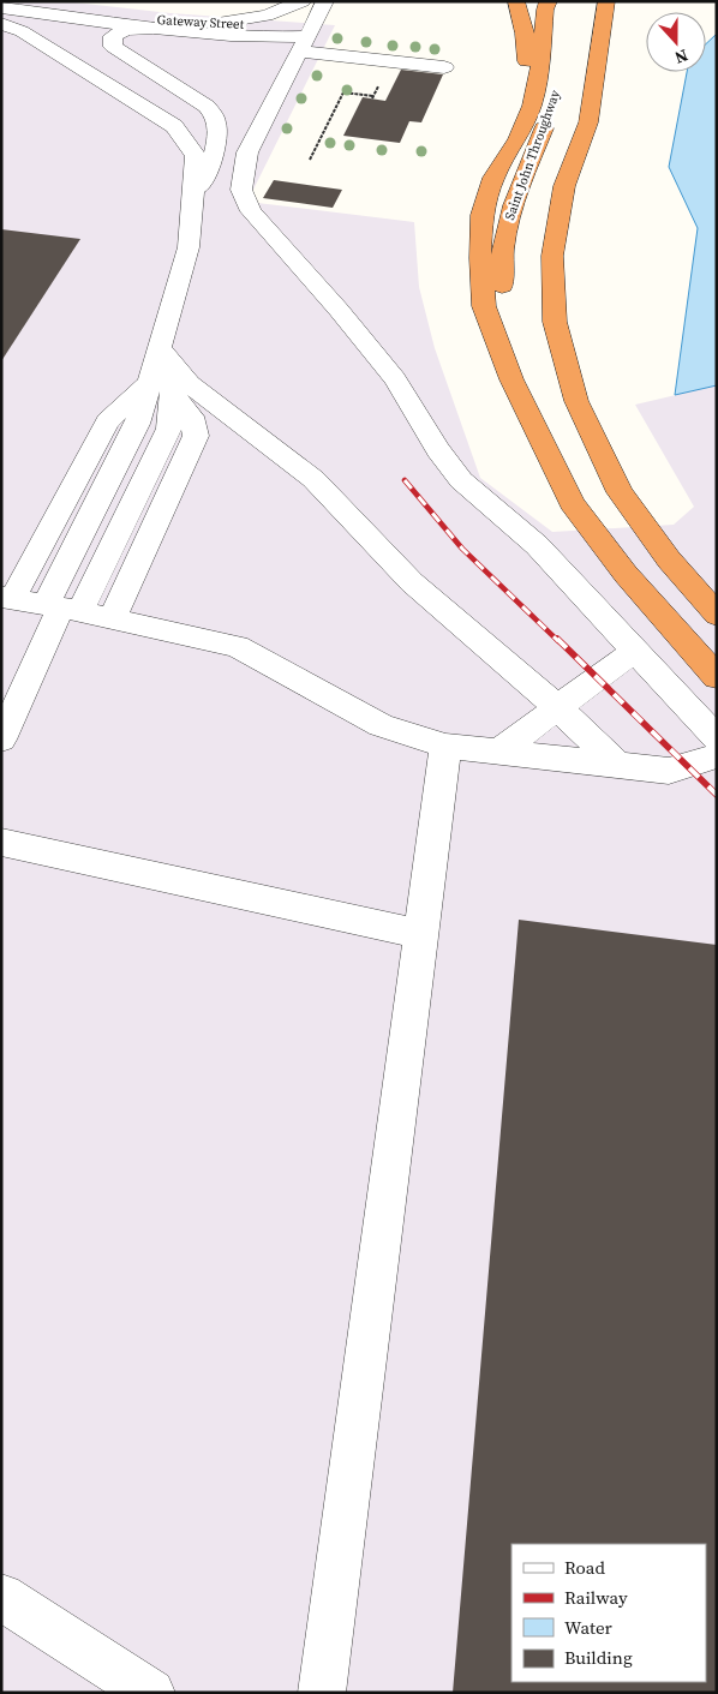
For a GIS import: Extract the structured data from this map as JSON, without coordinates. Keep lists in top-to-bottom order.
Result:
{
  "streets": {
    "highway": ["Saint John Throughway"],
    "street": ["Gateway Street"]
  },
  "legend": [
    "Road",
    "Railway",
    "Water",
    "Building"
  ],
  "north": "bottom"
}
